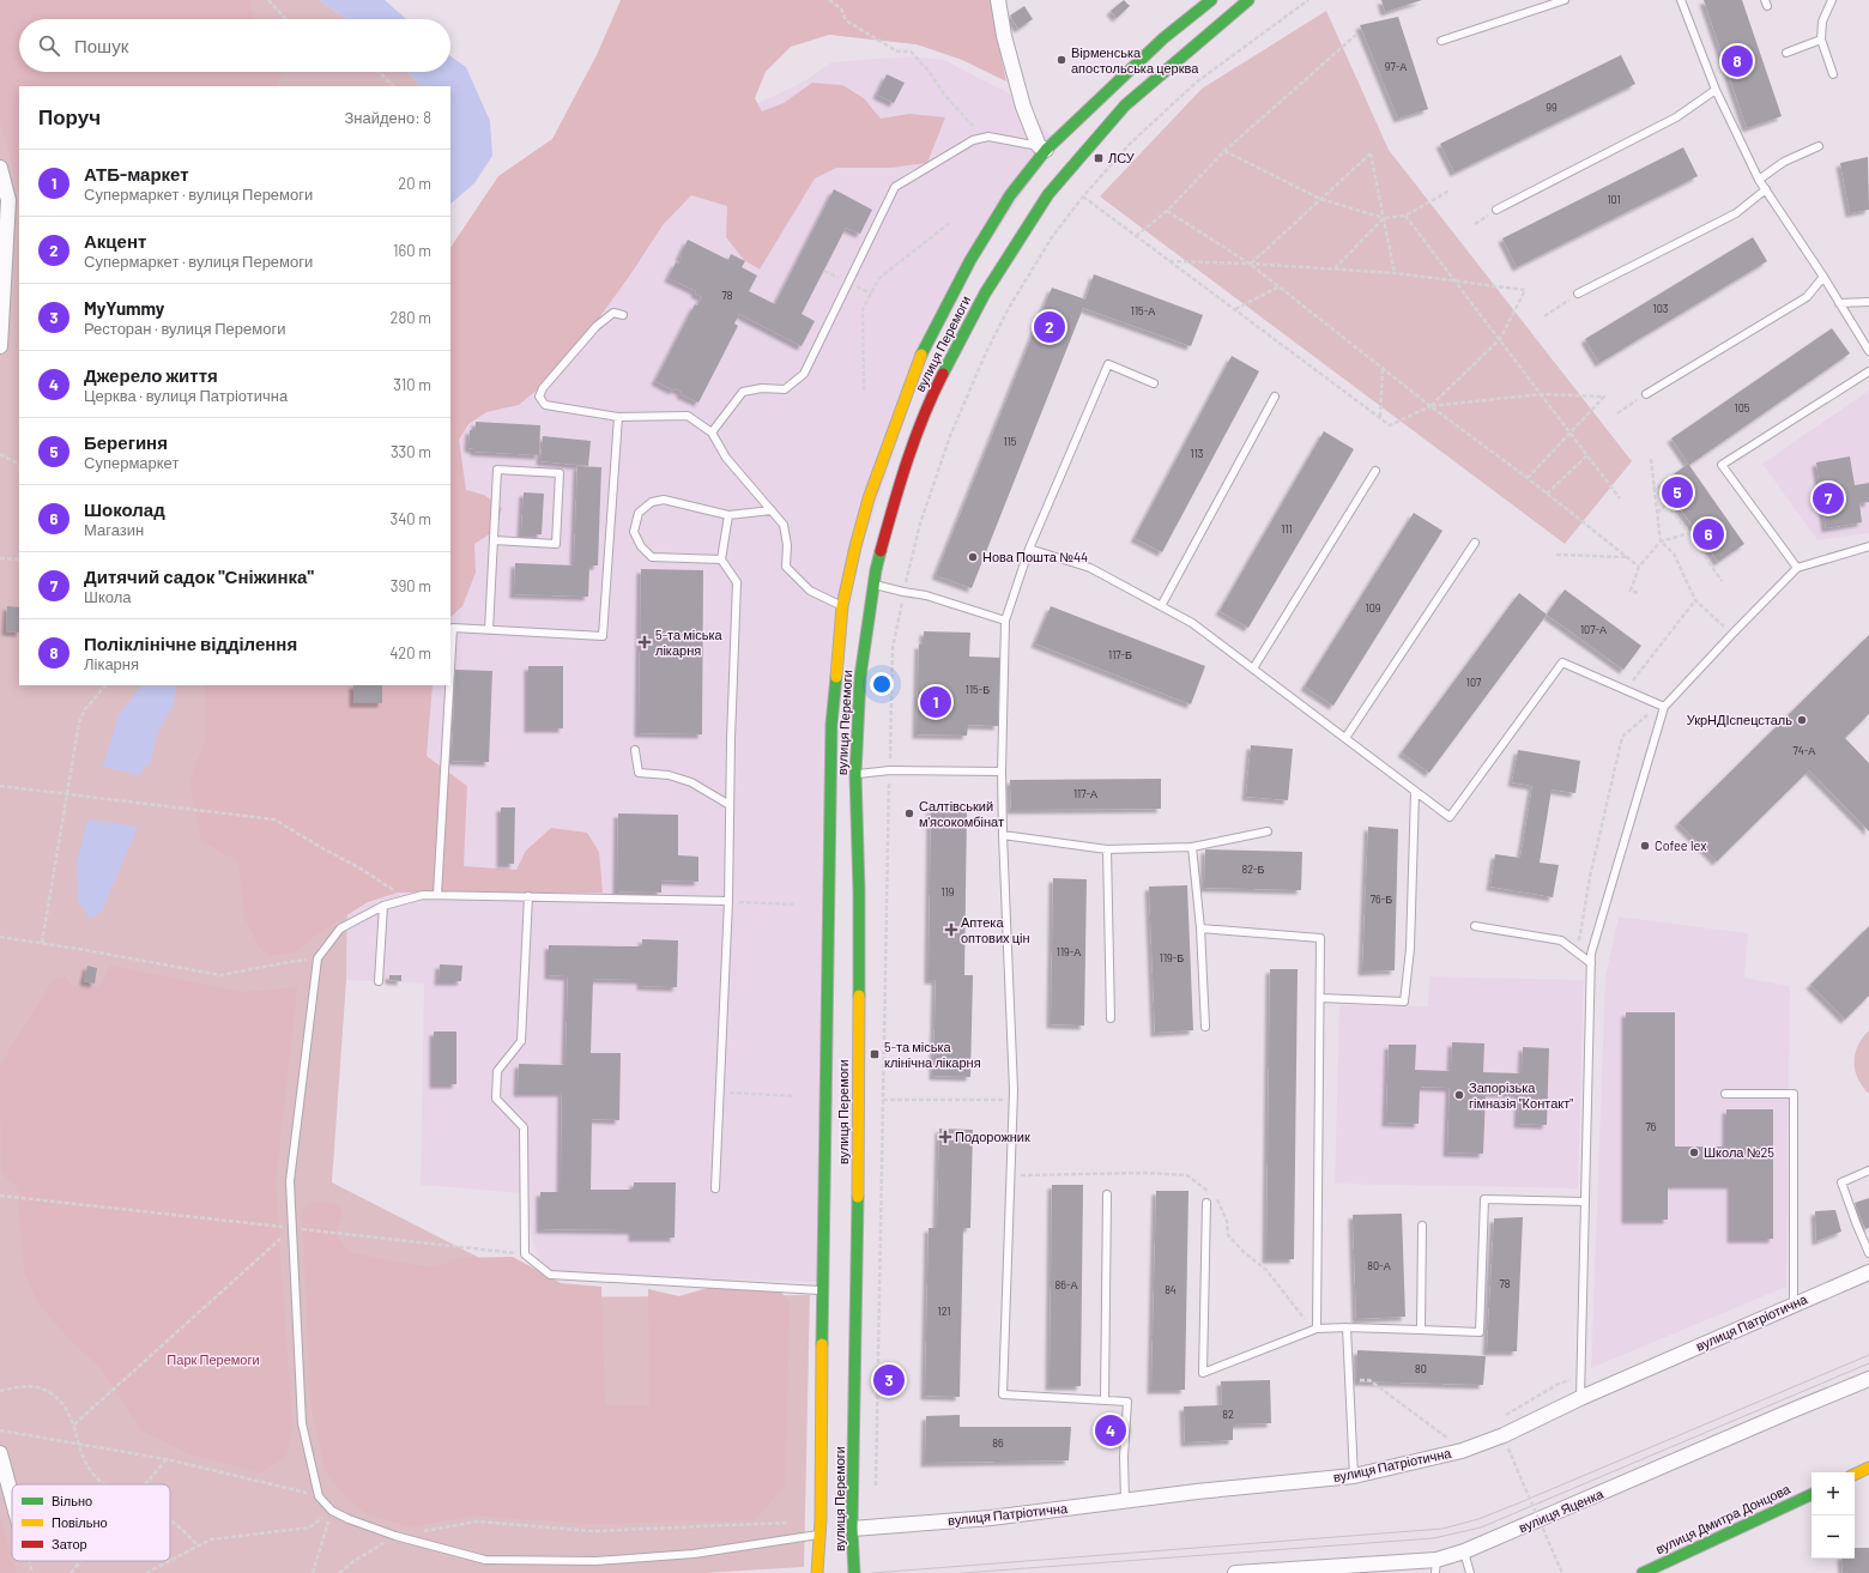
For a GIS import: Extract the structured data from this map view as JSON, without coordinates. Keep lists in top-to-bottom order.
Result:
{
  "streets": {
    "main road": ["вулиця Перемоги", "вулиця Дмитра Донцова"],
    "street": ["вулиця Патріотична", "вулиця Яценка"]
  },
  "crossings": [
    ["вулиця Перемоги", "вулиця Патріотична"]
  ],
  "parks": ["Парк Перемоги"],
  "places": {
    "other": [
      "Вірменська апостольська церква",
      "Нова Пошта №44",
      "УкрНДІспецсталь",
      "Салтівський м'ясокомбінат",
      "Cofee lex",
      "Запорізька гімназія \"Контакт\"",
      "Школа №25"
    ],
    "transit": ["ЛСУ", "5-та міська клінічна лікарня"],
    "health": ["5-та міська лікарня", "Аптека оптових цін", "Подорожник"]
  },
  "house_numbers": [
    "97-А",
    "99",
    "101",
    "78",
    "103",
    "115-А",
    "105",
    "115",
    "113",
    "111",
    "109",
    "107-А",
    "117-Б",
    "107",
    "115-Б",
    "74-А",
    "117-А",
    "82-Б",
    "119",
    "76-Б",
    "119-А",
    "119-Б",
    "76",
    "80-А",
    "78",
    "86-А",
    "84",
    "121",
    "80",
    "82",
    "86"
  ],
  "legend": ["Вільно", "Повільно", "Затор"],
  "page": {
    "search": "Пошук",
    "pins": [
      "8",
      "2",
      "5",
      "7",
      "6",
      "1",
      "3",
      "4"
    ],
    "heading": ["Поруч", "Знайдено: 8"],
    "list": [
      {
        "mark": "1",
        "name": "АТБ-маркет",
        "note": "Супермаркет · вулиця Перемоги",
        "value": "20 m"
      },
      {
        "mark": "2",
        "name": "Акцент",
        "note": "Супермаркет · вулиця Перемоги",
        "value": "160 m"
      },
      {
        "mark": "3",
        "name": "MyYummy",
        "note": "Ресторан · вулиця Перемоги",
        "value": "280 m"
      },
      {
        "mark": "4",
        "name": "Джерело життя",
        "note": "Церква · вулиця Патріотична",
        "value": "310 m"
      },
      {
        "mark": "5",
        "name": "Берегиня",
        "note": "Супермаркет",
        "value": "330 m"
      },
      {
        "mark": "6",
        "name": "Шоколад",
        "note": "Магазин",
        "value": "340 m"
      },
      {
        "mark": "7",
        "name": "Дитячий садок \"Сніжинка\"",
        "note": "Школа",
        "value": "390 m"
      },
      {
        "mark": "8",
        "name": "Поліклінічне відділення",
        "note": "Лікарня",
        "value": "420 m"
      }
    ],
    "map_buttons": ["+", "−"]
  }
}
